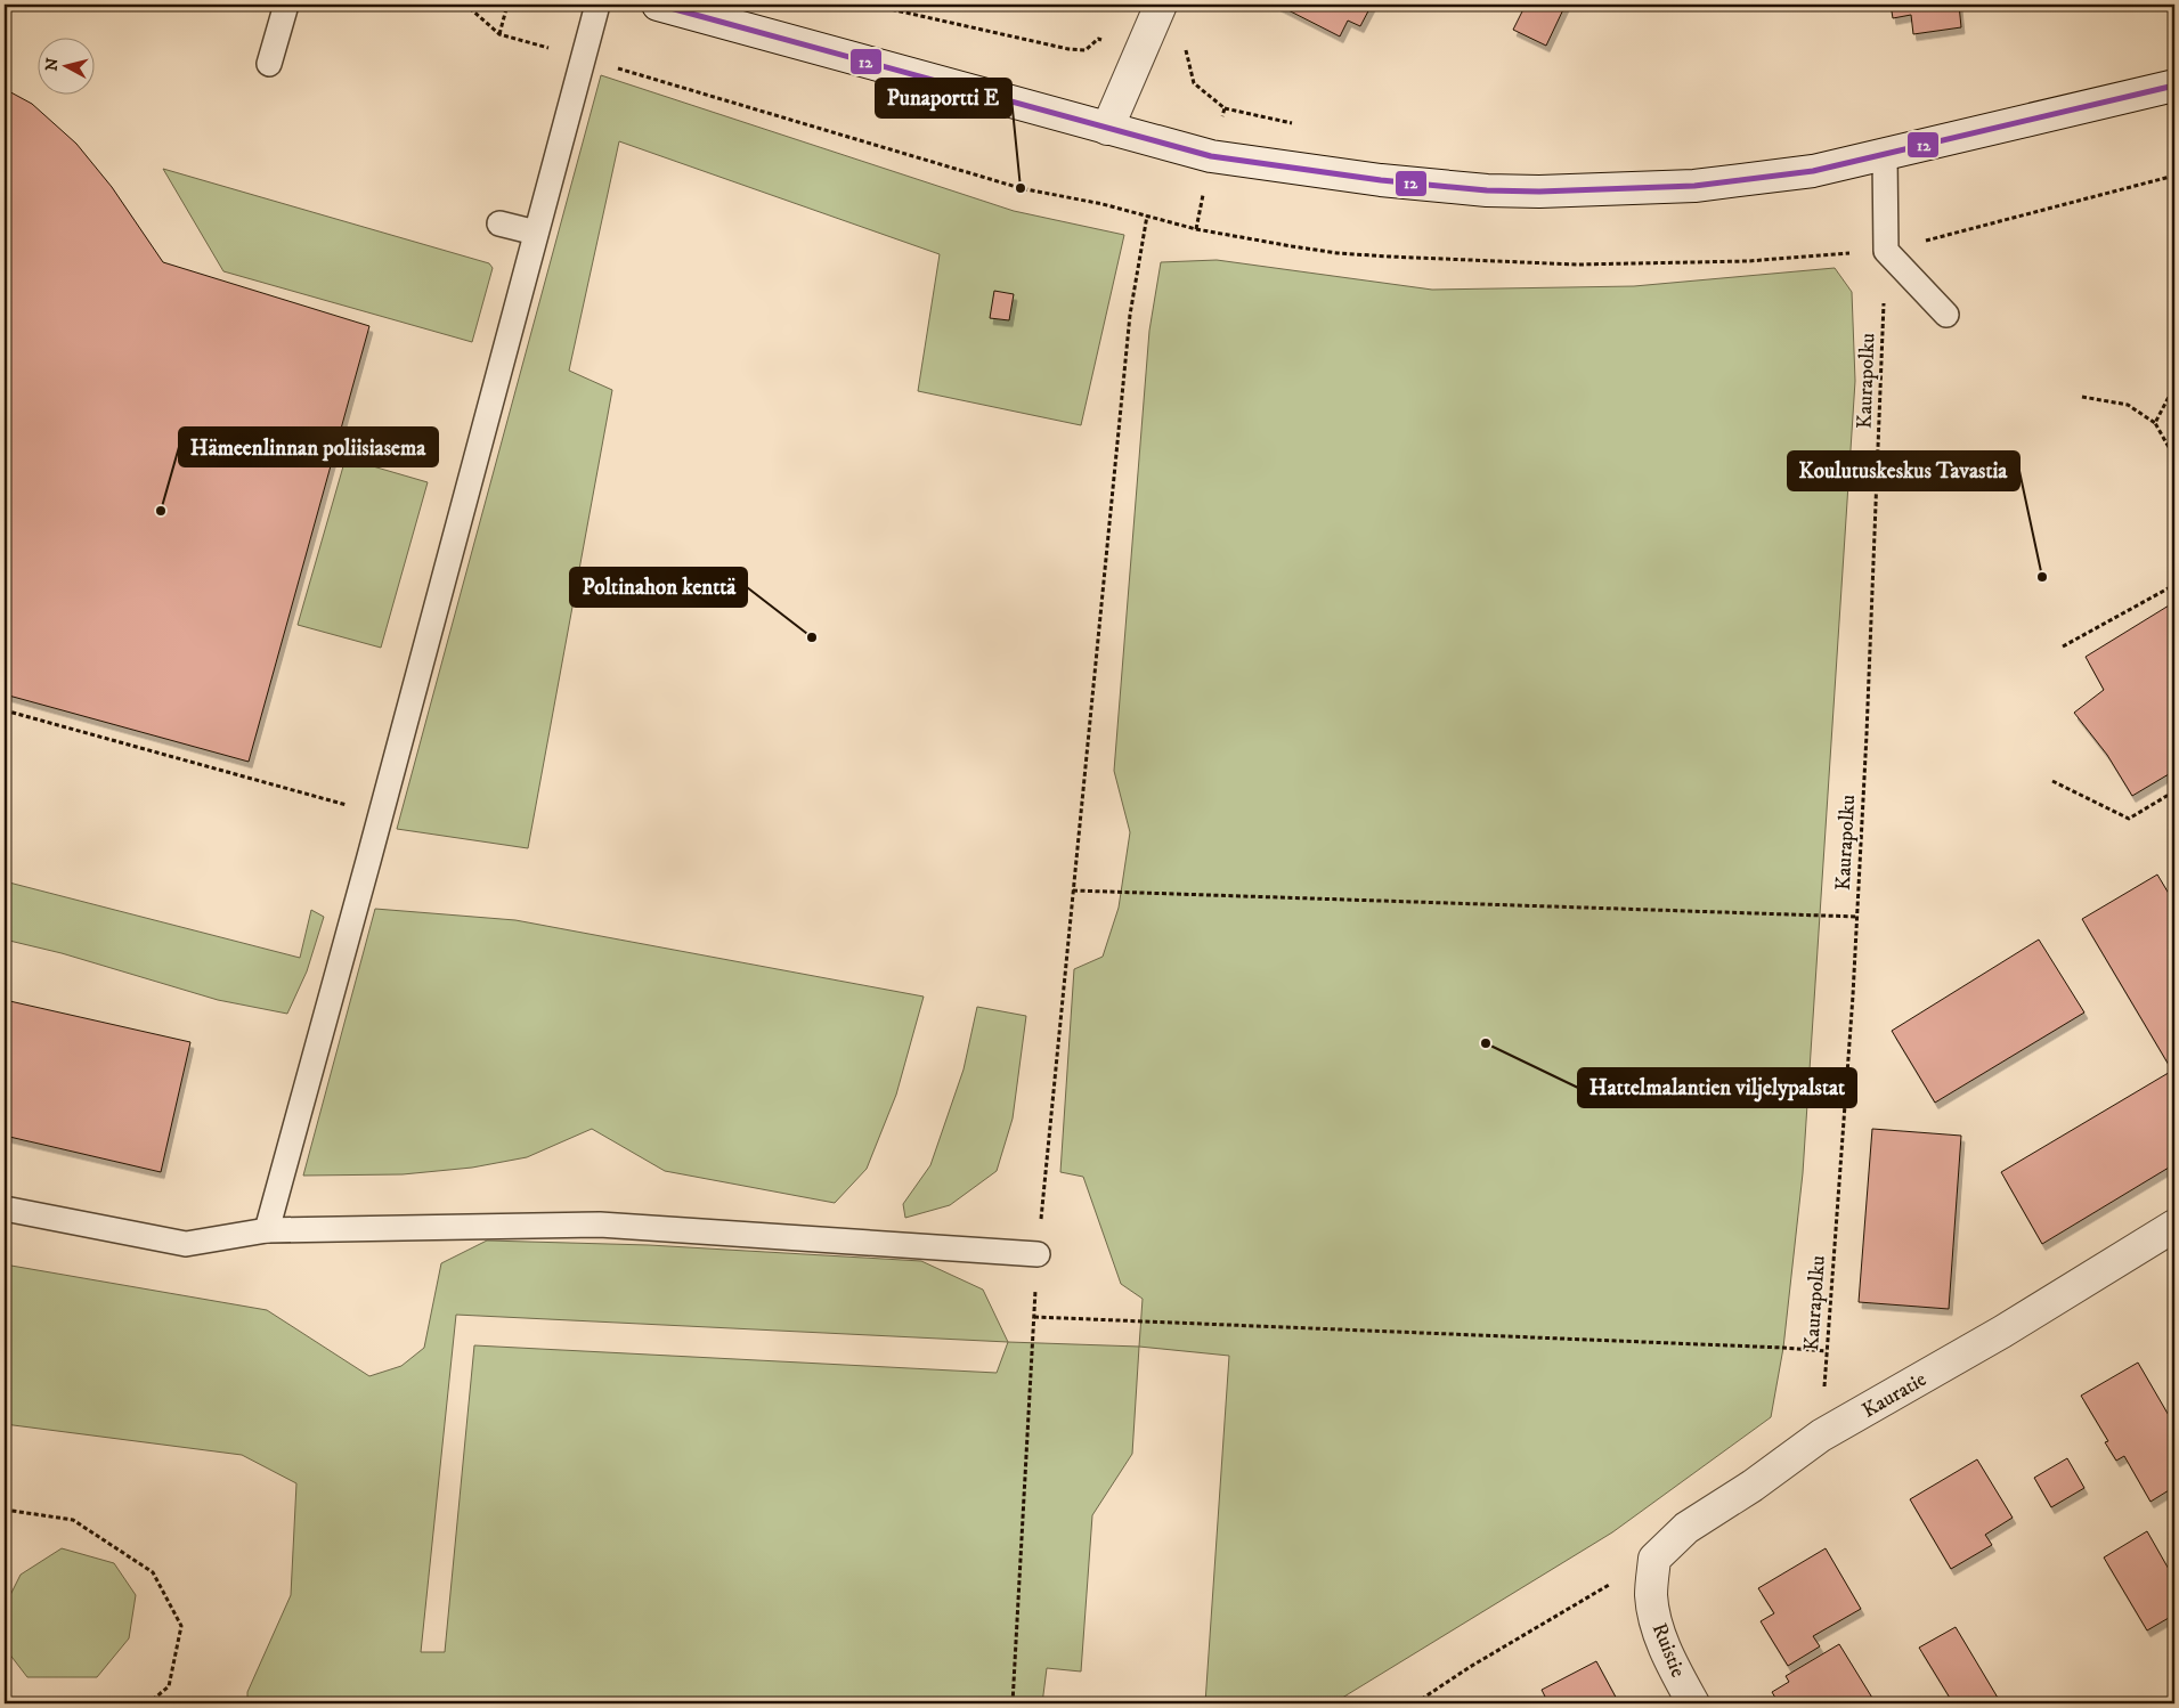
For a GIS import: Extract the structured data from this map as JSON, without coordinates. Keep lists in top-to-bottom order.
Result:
{
  "streets": {
    "main road": ["Kauratie", "Ruistie"],
    "path": ["Kaurapolku"]
  },
  "crossings": [
    ["Kaurapolku", "Kauratie"],
    ["Kauratie", "Ruistie"]
  ],
  "places": [
    "Punaportti E",
    "Hämeenlinnan poliisiasema",
    "Koulutuskeskus Tavastia",
    "Poltinahon kenttä",
    "Hattelmalantien viljelypalstat"
  ],
  "lines": ["transit line 12"],
  "north": "left"
}
